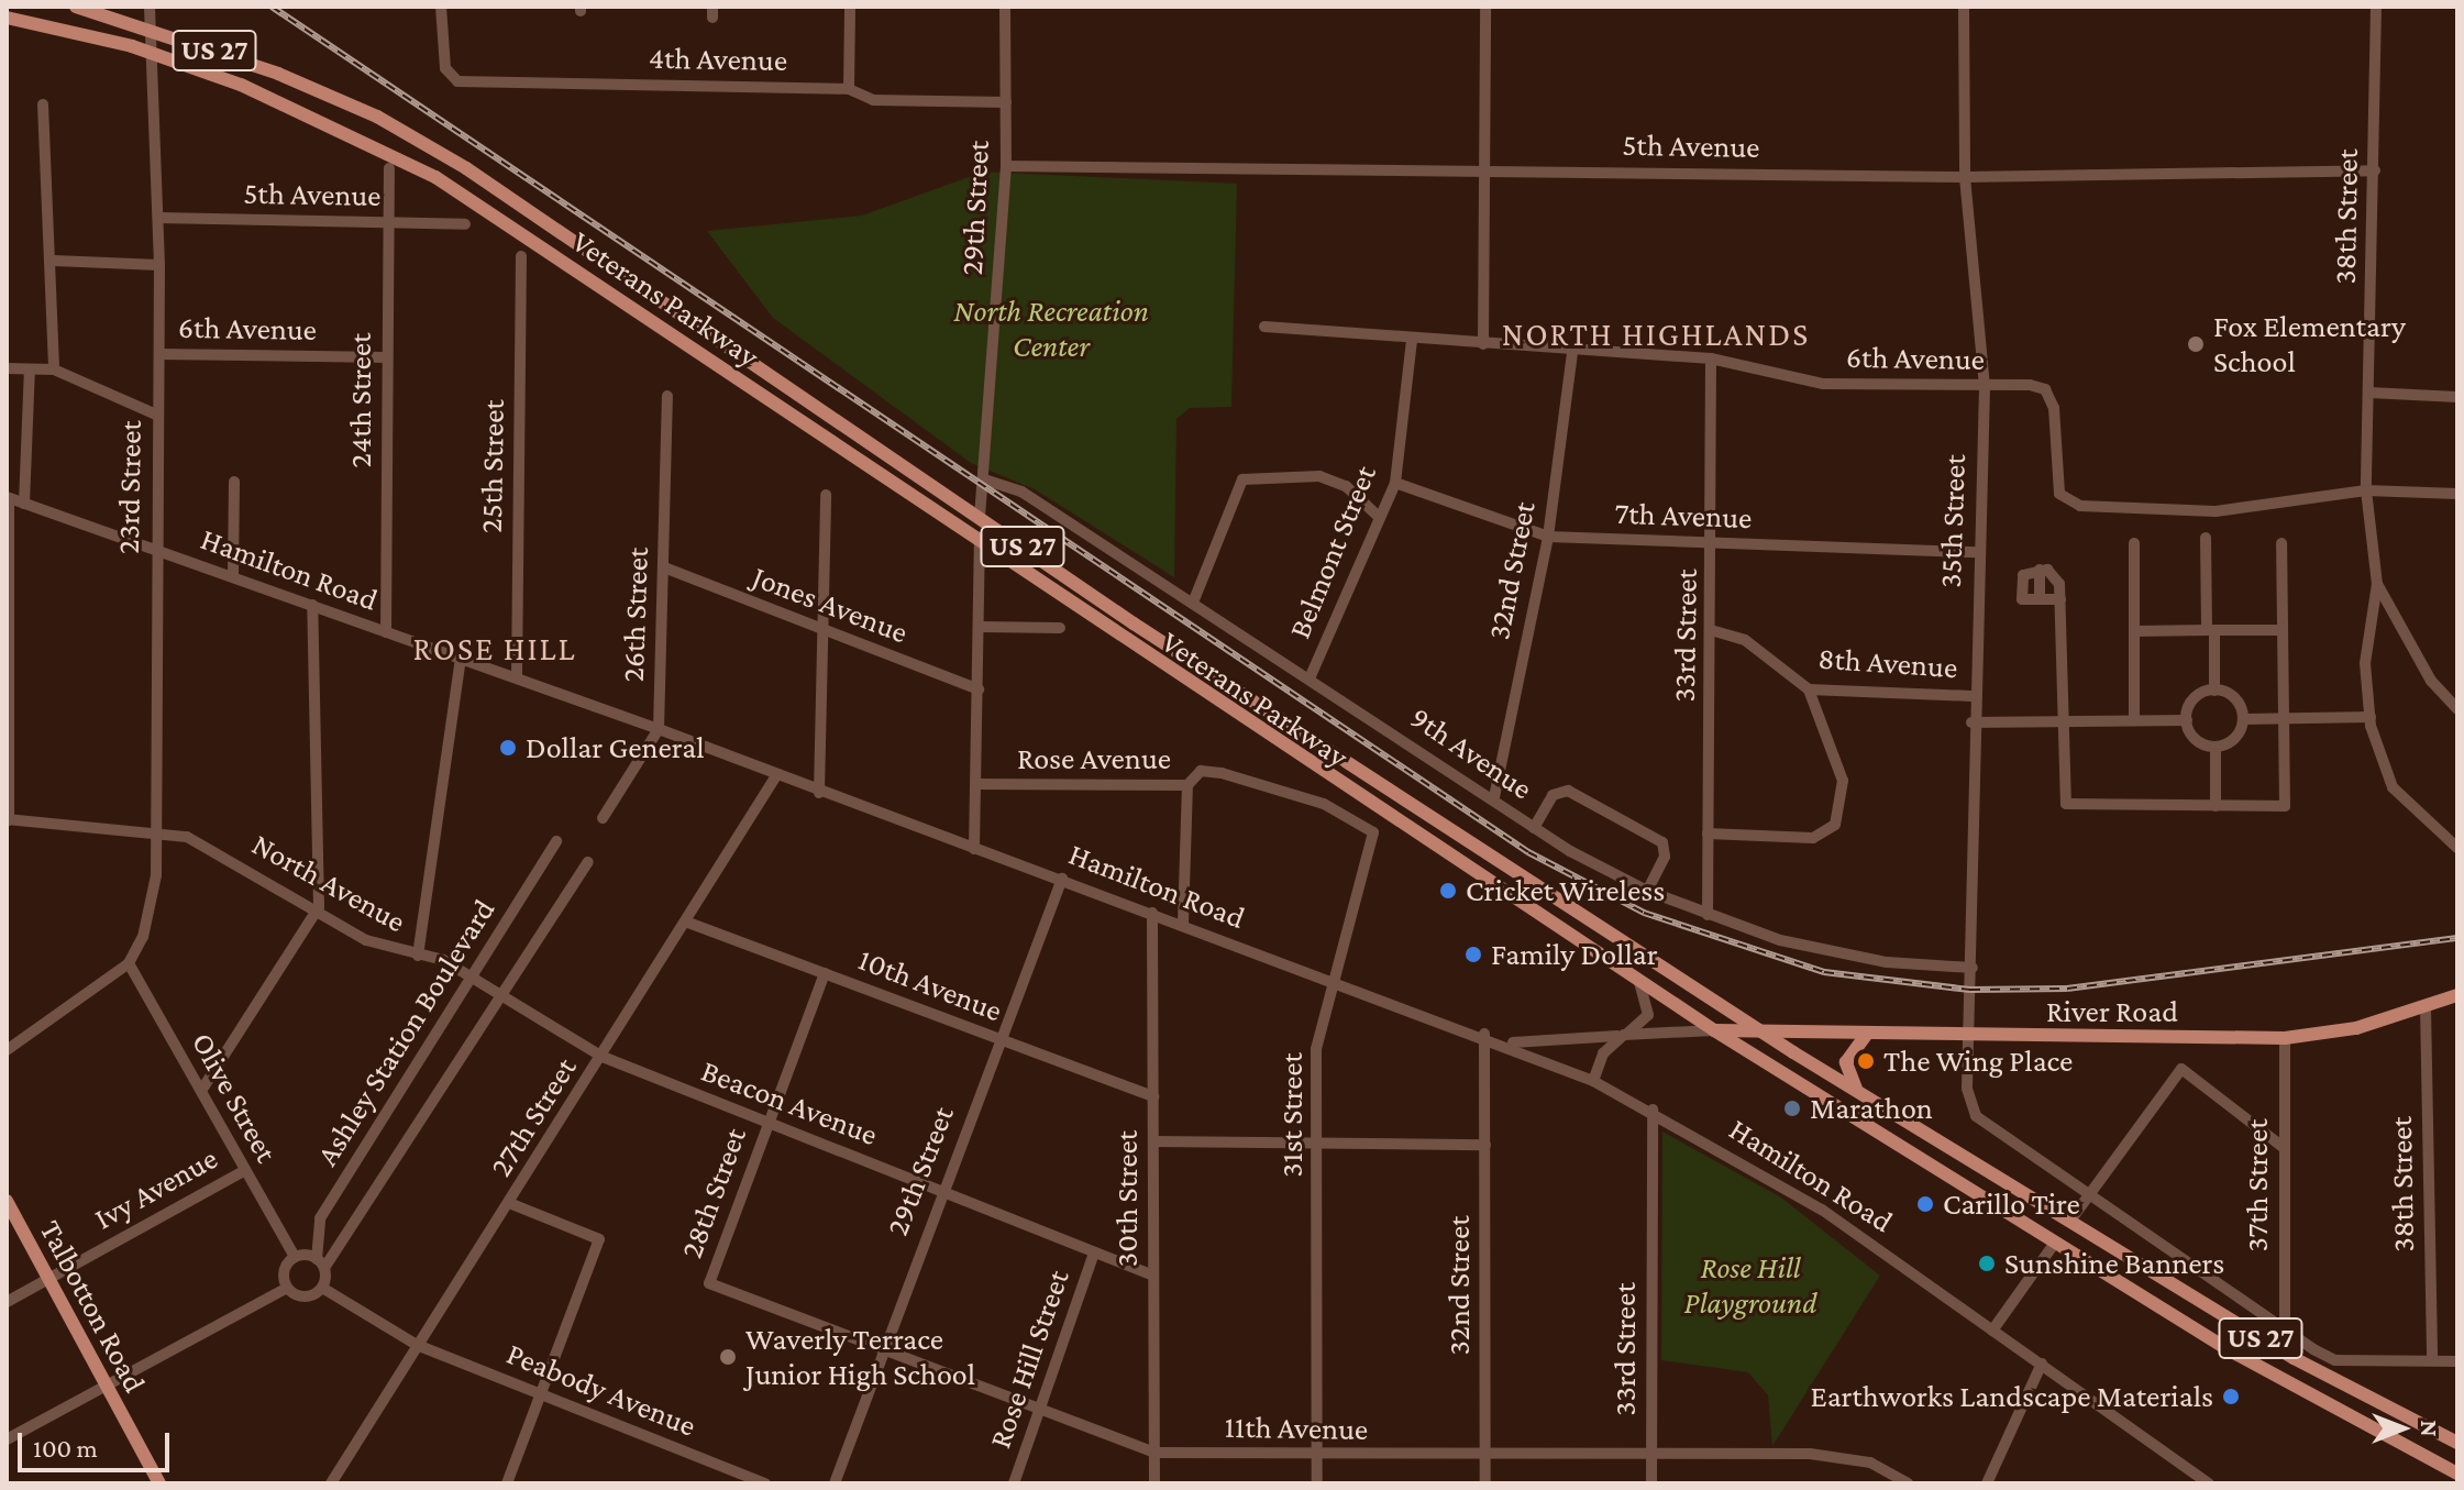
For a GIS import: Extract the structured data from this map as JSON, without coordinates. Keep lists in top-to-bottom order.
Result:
{
  "streets": {
    "main road": [
      "US 27",
      "Veterans Parkway",
      "River Road",
      "Talbotton Road"
    ],
    "street": [
      "4th Avenue",
      "5th Avenue",
      "29th Street",
      "38th Street",
      "6th Avenue",
      "24th Street",
      "25th Street",
      "23rd Street",
      "7th Avenue",
      "35th Street",
      "Belmont Street",
      "Hamilton Road",
      "32nd Street",
      "Jones Avenue",
      "26th Street",
      "33rd Street",
      "8th Avenue",
      "9th Avenue",
      "Rose Avenue",
      "North Avenue",
      "10th Avenue",
      "Ashley Station Boulevard",
      "Olive Street",
      "Beacon Avenue",
      "31st Street",
      "27th Street",
      "37th Street",
      "Ivy Avenue",
      "28th Street",
      "30th Street",
      "Rose Hill Street",
      "Peabody Avenue",
      "11th Avenue"
    ]
  },
  "crossings": [
    ["4th Avenue", "29th Street"],
    ["5th Avenue", "29th Street"],
    ["5th Avenue", "38th Street"],
    ["5th Avenue", "24th Street"],
    ["5th Avenue", "23rd Street"],
    ["5th Avenue", "35th Street"],
    ["29th Street", "Veterans Parkway"],
    ["29th Street", "Hamilton Road"],
    ["29th Street", "9th Avenue"],
    ["29th Street", "10th Avenue"],
    ["29th Street", "Beacon Avenue"],
    ["29th Street", "11th Avenue"],
    ["38th Street", "6th Avenue"],
    ["38th Street", "35th Street"],
    ["38th Street", "River Road"],
    ["Veterans Parkway", "23rd Street"],
    ["Veterans Parkway", "River Road"],
    ["6th Avenue", "24th Street"],
    ["6th Avenue", "23rd Street"],
    ["6th Avenue", "35th Street"],
    ["6th Avenue", "Belmont Street"],
    ["6th Avenue", "32nd Street"],
    ["6th Avenue", "33rd Street"],
    ["24th Street", "Hamilton Road"],
    ["25th Street", "Hamilton Road"],
    ["23rd Street", "Hamilton Road"],
    ["23rd Street", "North Avenue"],
    ["23rd Street", "Olive Street"],
    ["7th Avenue", "35th Street"],
    ["7th Avenue", "Belmont Street"],
    ["7th Avenue", "32nd Street"],
    ["7th Avenue", "33rd Street"],
    ["35th Street", "8th Avenue"],
    ["35th Street", "9th Avenue"],
    ["35th Street", "River Road"],
    ["35th Street", "37th Street"],
    ["Belmont Street", "9th Avenue"],
    ["Hamilton Road", "32nd Street"],
    ["Hamilton Road", "26th Street"],
    ["Hamilton Road", "33rd Street"],
    ["Hamilton Road", "31st Street"],
    ["Hamilton Road", "27th Street"],
    ["Hamilton Road", "30th Street"],
    ["32nd Street", "9th Avenue"],
    ["32nd Street", "11th Avenue"],
    ["Jones Avenue", "26th Street"],
    ["33rd Street", "8th Avenue"],
    ["33rd Street", "9th Avenue"],
    ["33rd Street", "11th Avenue"],
    ["Rose Avenue", "31st Street"],
    ["North Avenue", "Ashley Station Boulevard"],
    ["North Avenue", "Beacon Avenue"],
    ["North Avenue", "27th Street"],
    ["10th Avenue", "27th Street"],
    ["10th Avenue", "28th Street"],
    ["10th Avenue", "30th Street"],
    ["River Road", "37th Street"],
    ["Ashley Station Boulevard", "Olive Street"],
    ["Olive Street", "Ivy Avenue"],
    ["Beacon Avenue", "27th Street"],
    ["Beacon Avenue", "28th Street"],
    ["Beacon Avenue", "30th Street"],
    ["Beacon Avenue", "Rose Hill Street"],
    ["31st Street", "11th Avenue"],
    ["27th Street", "Peabody Avenue"],
    ["Ivy Avenue", "Talbotton Road"],
    ["28th Street", "11th Avenue"],
    ["30th Street", "11th Avenue"],
    ["Rose Hill Street", "11th Avenue"]
  ],
  "districts": ["NORTH HIGHLANDS", "ROSE HILL"],
  "parks": ["North Recreation Center", "Rose Hill Playground"],
  "places": [
    "Fox Elementary School",
    "Dollar General",
    "Cricket Wireless",
    "Family Dollar",
    "The Wing Place",
    "Marathon",
    "Carillo Tire",
    "Sunshine Banners",
    "Waverly Terrace Junior High School",
    "Earthworks Landscape Materials"
  ],
  "scale_bar": "100 m",
  "north": "right"
}
